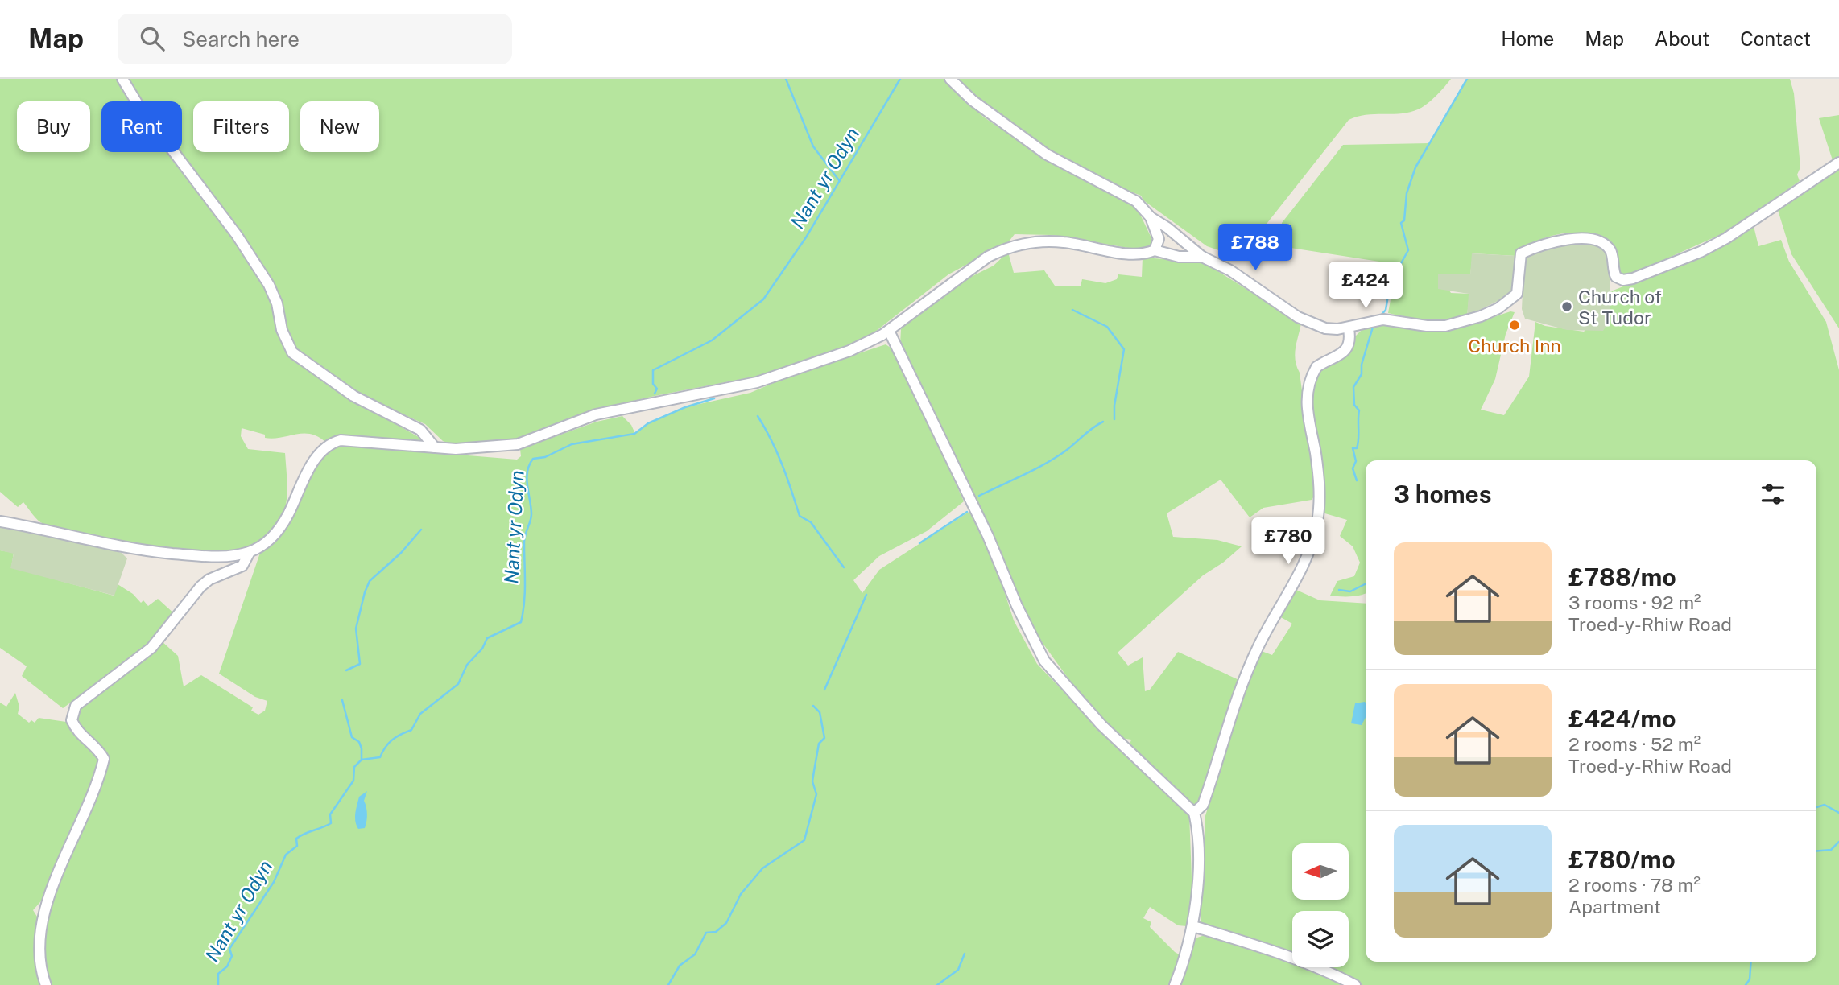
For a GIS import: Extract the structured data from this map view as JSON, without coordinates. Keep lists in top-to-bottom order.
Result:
{
  "water": ["Nant yr Odyn"],
  "places": ["Church of St Tudor", "Church Inn"],
  "north": "left",
  "page": {
    "header": "Map",
    "search": "Search here",
    "nav": [
      "Home",
      "Map",
      "About",
      "Contact"
    ],
    "chip": [
      "Buy",
      "Rent",
      "Filters",
      "New"
    ],
    "price": ["£788", "£424", "£780"],
    "heading": "3 homes",
    "list": [
      {
        "name": "£788/mo",
        "note": "3 rooms · 92 m² · Troed-y-Rhiw Road"
      },
      {
        "name": "£424/mo",
        "note": "2 rooms · 52 m² · Troed-y-Rhiw Road"
      },
      {
        "name": "£780/mo",
        "note": "2 rooms · 78 m² · Apartment"
      }
    ]
  }
}
